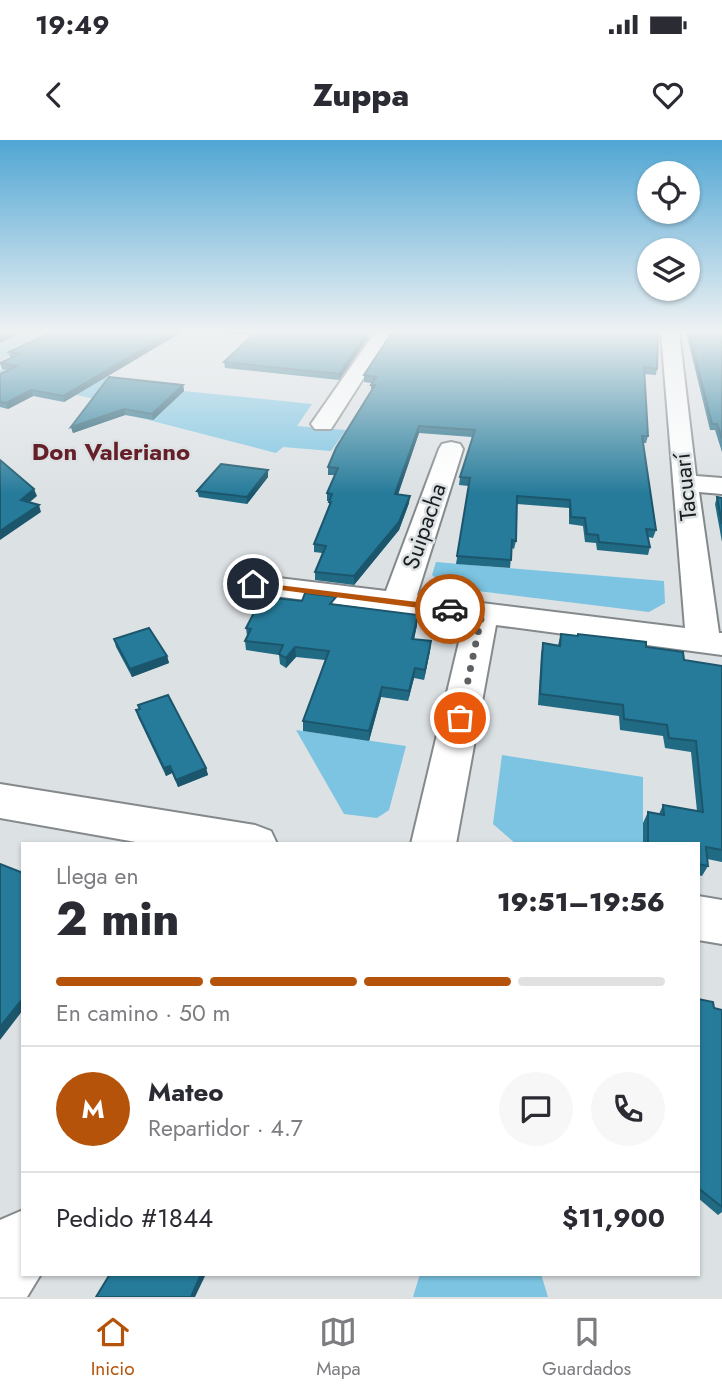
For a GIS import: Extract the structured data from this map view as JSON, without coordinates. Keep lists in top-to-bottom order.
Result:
{
  "streets": {
    "street": ["Tacuarí", "Suipacha"]
  },
  "districts": ["Don Valeriano"],
  "page": {
    "status": "19:49",
    "header": "Zuppa",
    "heading": ["2 min", "Llega en", "19:51–19:56"],
    "panel": [
      "Mateo",
      "Repartidor · 4.7",
      "Pedido #1844",
      "$11,900"
    ],
    "bar": "En camino · 50 m",
    "round": "M",
    "tabs": ["Inicio", "Mapa", "Guardados"]
  }
}
